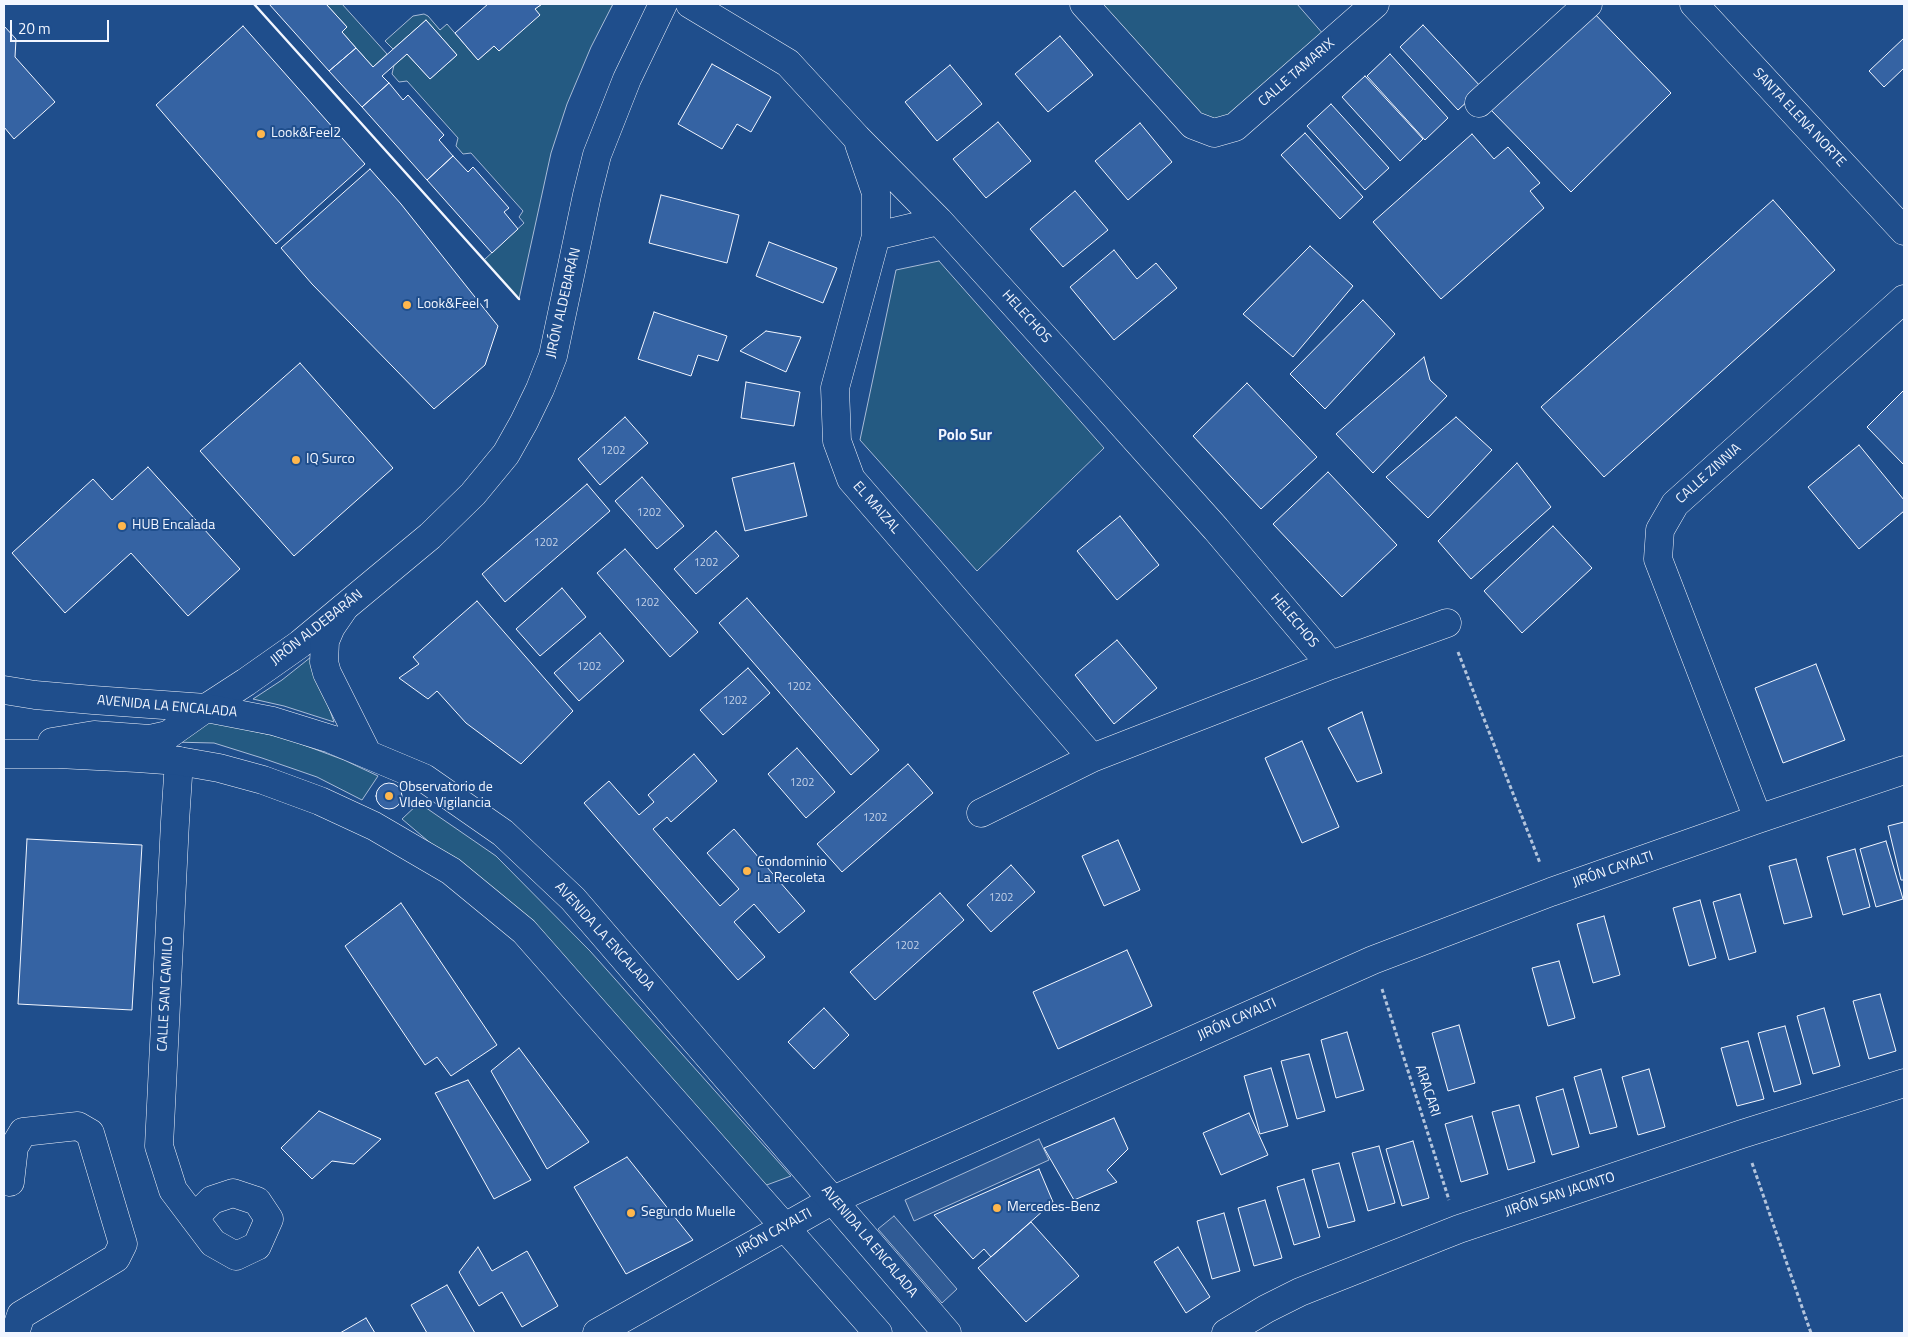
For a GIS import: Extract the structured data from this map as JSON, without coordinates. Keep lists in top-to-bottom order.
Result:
{
  "streets": {
    "street": [
      "CALLE TAMARIX",
      "SANTA ELENA NORTE",
      "JIRÓN ALDEBARÁN",
      "HELECHOS",
      "CALLE ZINNIA",
      "EL MAIZAL",
      "AVENIDA LA ENCALADA",
      "JIRÓN CAYALTI",
      "CALLE SAN CAMILO",
      "JIRÓN SAN JACINTO"
    ],
    "path": ["ARACARI"]
  },
  "crossings": [
    ["JIRÓN ALDEBARÁN", "AVENIDA LA ENCALADA"],
    ["HELECHOS", "EL MAIZAL"],
    ["CALLE ZINNIA", "JIRÓN CAYALTI"],
    ["AVENIDA LA ENCALADA", "JIRÓN CAYALTI"],
    ["JIRÓN CAYALTI", "ARACARI"],
    ["ARACARI", "JIRÓN SAN JACINTO"]
  ],
  "districts": ["Polo Sur"],
  "places": [
    "Look&Feel2",
    "Look&Feel 1",
    "IQ Surco",
    "HUB Encalada",
    "Observatorio de VIdeo Vigilancia",
    "Condominio La Recoleta",
    "Mercedes-Benz",
    "Segundo Muelle"
  ],
  "house_numbers": [
    "1202",
    "1202",
    "1202",
    "1202",
    "1202",
    "1202",
    "1202",
    "1202",
    "1202",
    "1202",
    "1202",
    "1202"
  ],
  "scale_bar": "20 m"
}
